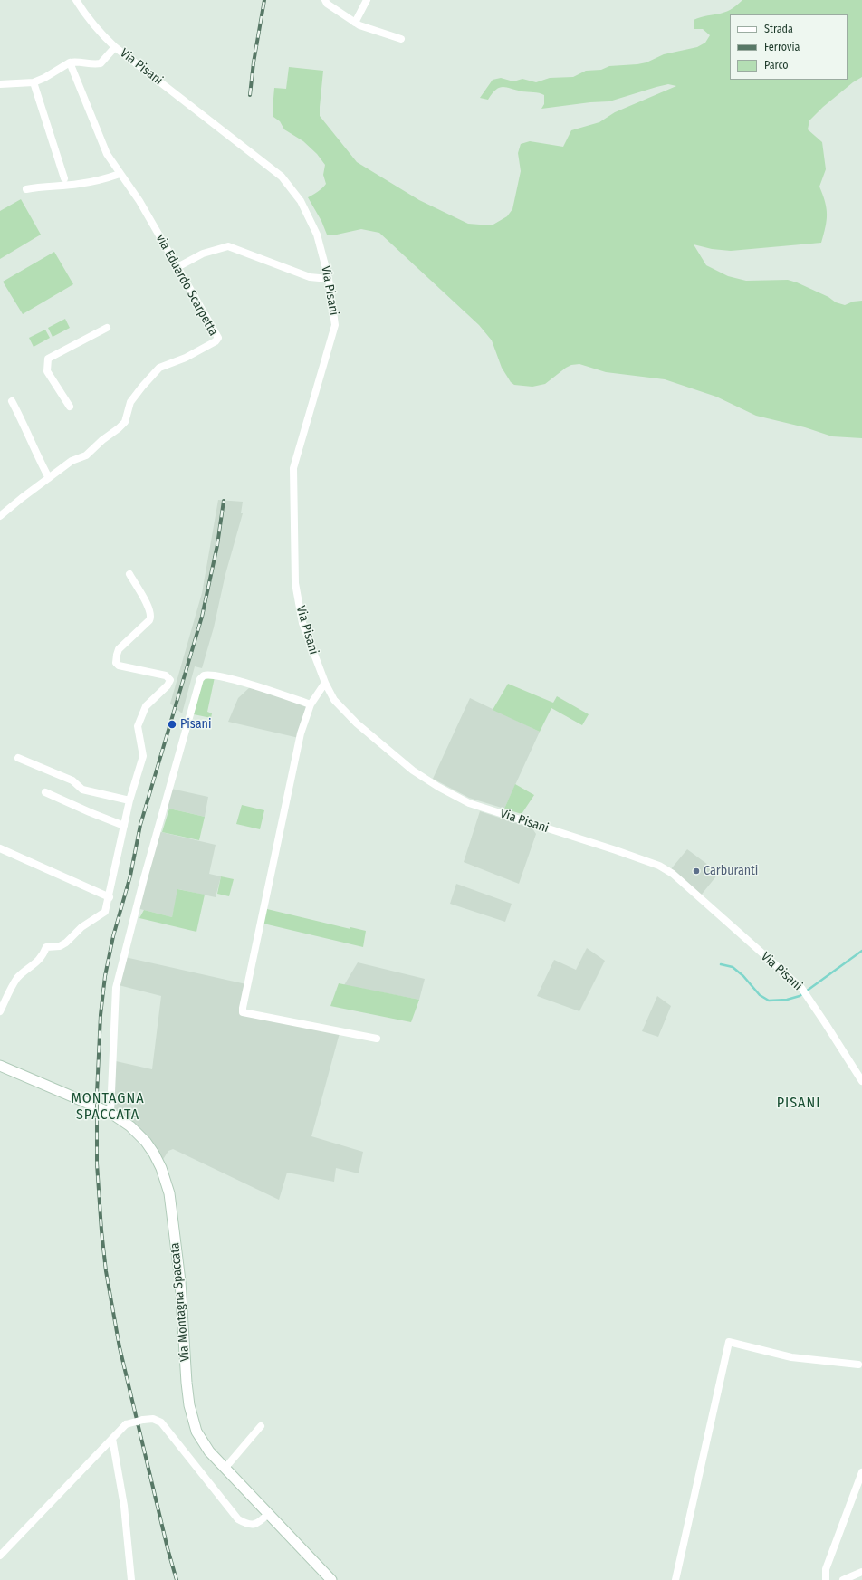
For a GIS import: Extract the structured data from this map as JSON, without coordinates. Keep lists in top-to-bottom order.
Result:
{
  "streets": {
    "main road": ["Via Montagna Spaccata"],
    "street": ["Via Pisani", "via Eduardo Scarpetta"]
  },
  "districts": ["MONTAGNA SPACCATA", "PISANI"],
  "places": ["Pisani", "Carburanti"],
  "legend": ["Strada", "Ferrovia", "Parco"]
}
